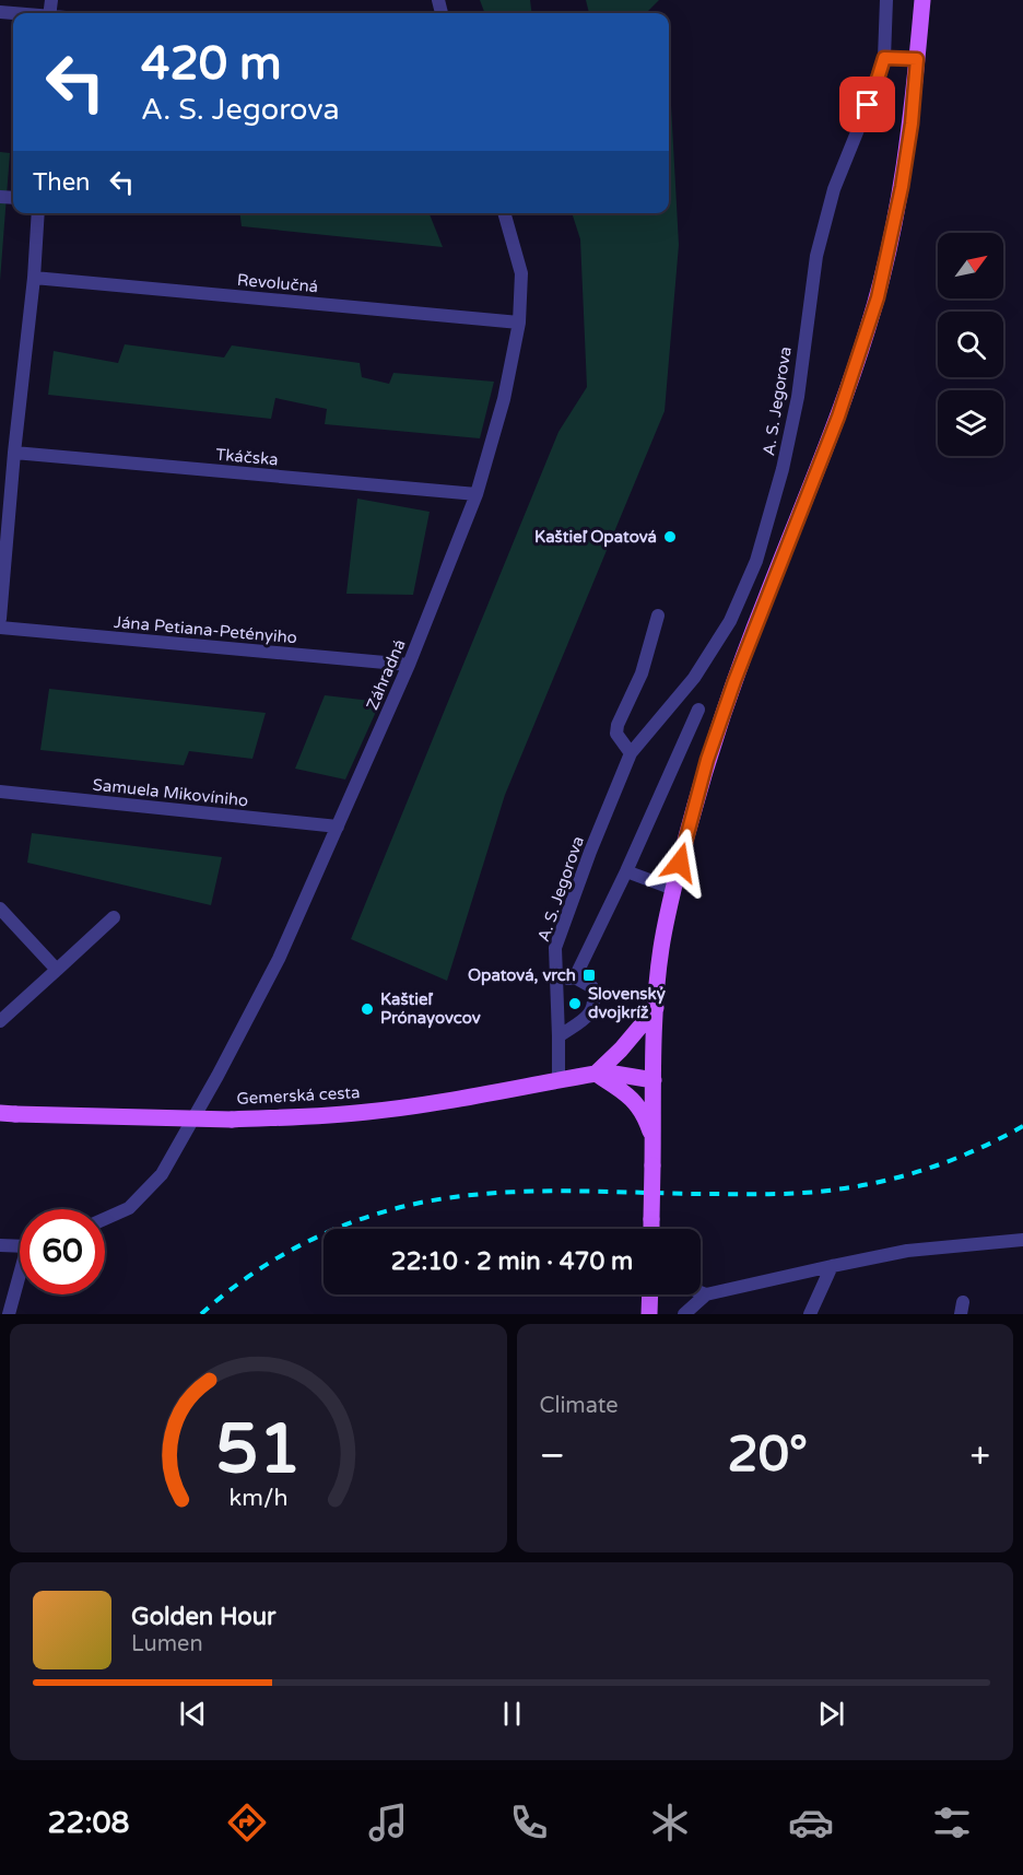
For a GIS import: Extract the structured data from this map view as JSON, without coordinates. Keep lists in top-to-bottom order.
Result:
{
  "streets": {
    "main road": ["Gemerská cesta"],
    "street": [
      "Revolučná",
      "A. S. Jegorova",
      "Tkáčska",
      "Jána Petiana-Petényiho",
      "Záhradná",
      "Samuela Mikovíniho"
    ]
  },
  "crossings": [
    ["Revolučná", "Záhradná"],
    ["A. S. Jegorova", "Gemerská cesta"],
    ["Tkáčska", "Záhradná"],
    ["Jána Petiana-Petényiho", "Záhradná"],
    ["Záhradná", "Samuela Mikovíniho"]
  ],
  "places": {
    "other": ["Kaštieľ Opatová", "Slovenský dvojkríž", "Kaštieľ Prónayovcov"],
    "transit": ["Opatová, vrch"]
  },
  "north": "top right",
  "page": {
    "turn": ["420 m", "A. S. Jegorova"],
    "then": "Then",
    "limit": "60",
    "trip": "22:10 · 2 min · 470 m",
    "tile": "Climate",
    "heat": ["−", "20°", "+"],
    "song": ["Golden Hour", "Lumen"],
    "tabs": "22:08",
    "gauge": ["51", "km/h"]
  }
}
